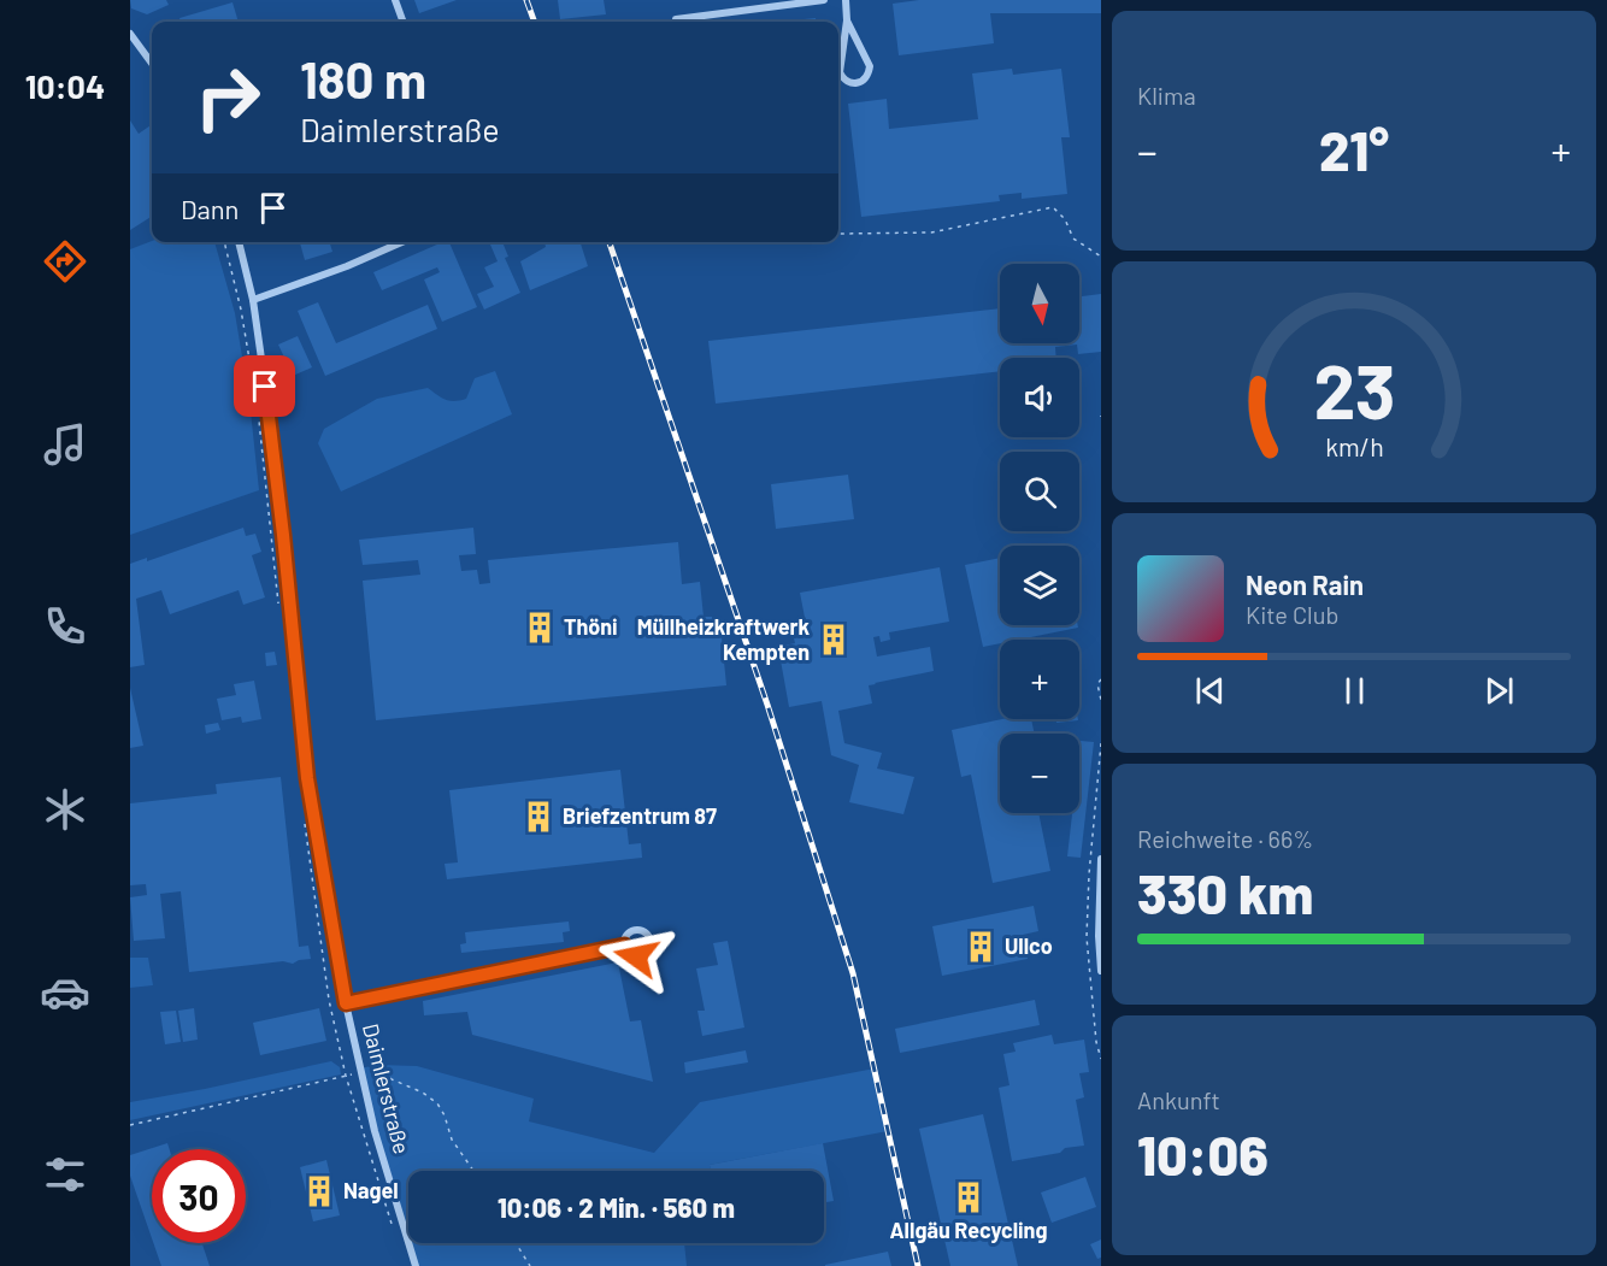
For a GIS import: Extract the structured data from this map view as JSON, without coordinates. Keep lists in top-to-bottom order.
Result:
{
  "streets": {
    "street": ["Daimlerstraße"]
  },
  "places": {
    "building": [
      "Thöni",
      "Müllheizkraftwerk Kempten",
      "Briefzentrum 87",
      "Ullco",
      "Nagel",
      "Allgäu Recycling"
    ]
  },
  "north": "bottom",
  "page": {
    "tabs": "10:04",
    "tile": [
      "Klima",
      ["Reichweite · 66%", "330 km"],
      ["Ankunft", "10:06"]
    ],
    "turn": ["180 m", "Daimlerstraße"],
    "heat": ["−", "21°", "+"],
    "then": "Dann",
    "map_buttons": ["+", "−"],
    "song": ["Neon Rain", "Kite Club"],
    "limit": "30",
    "trip": "10:06 · 2 Min. · 560 m",
    "gauge": ["23", "km/h"]
  }
}
